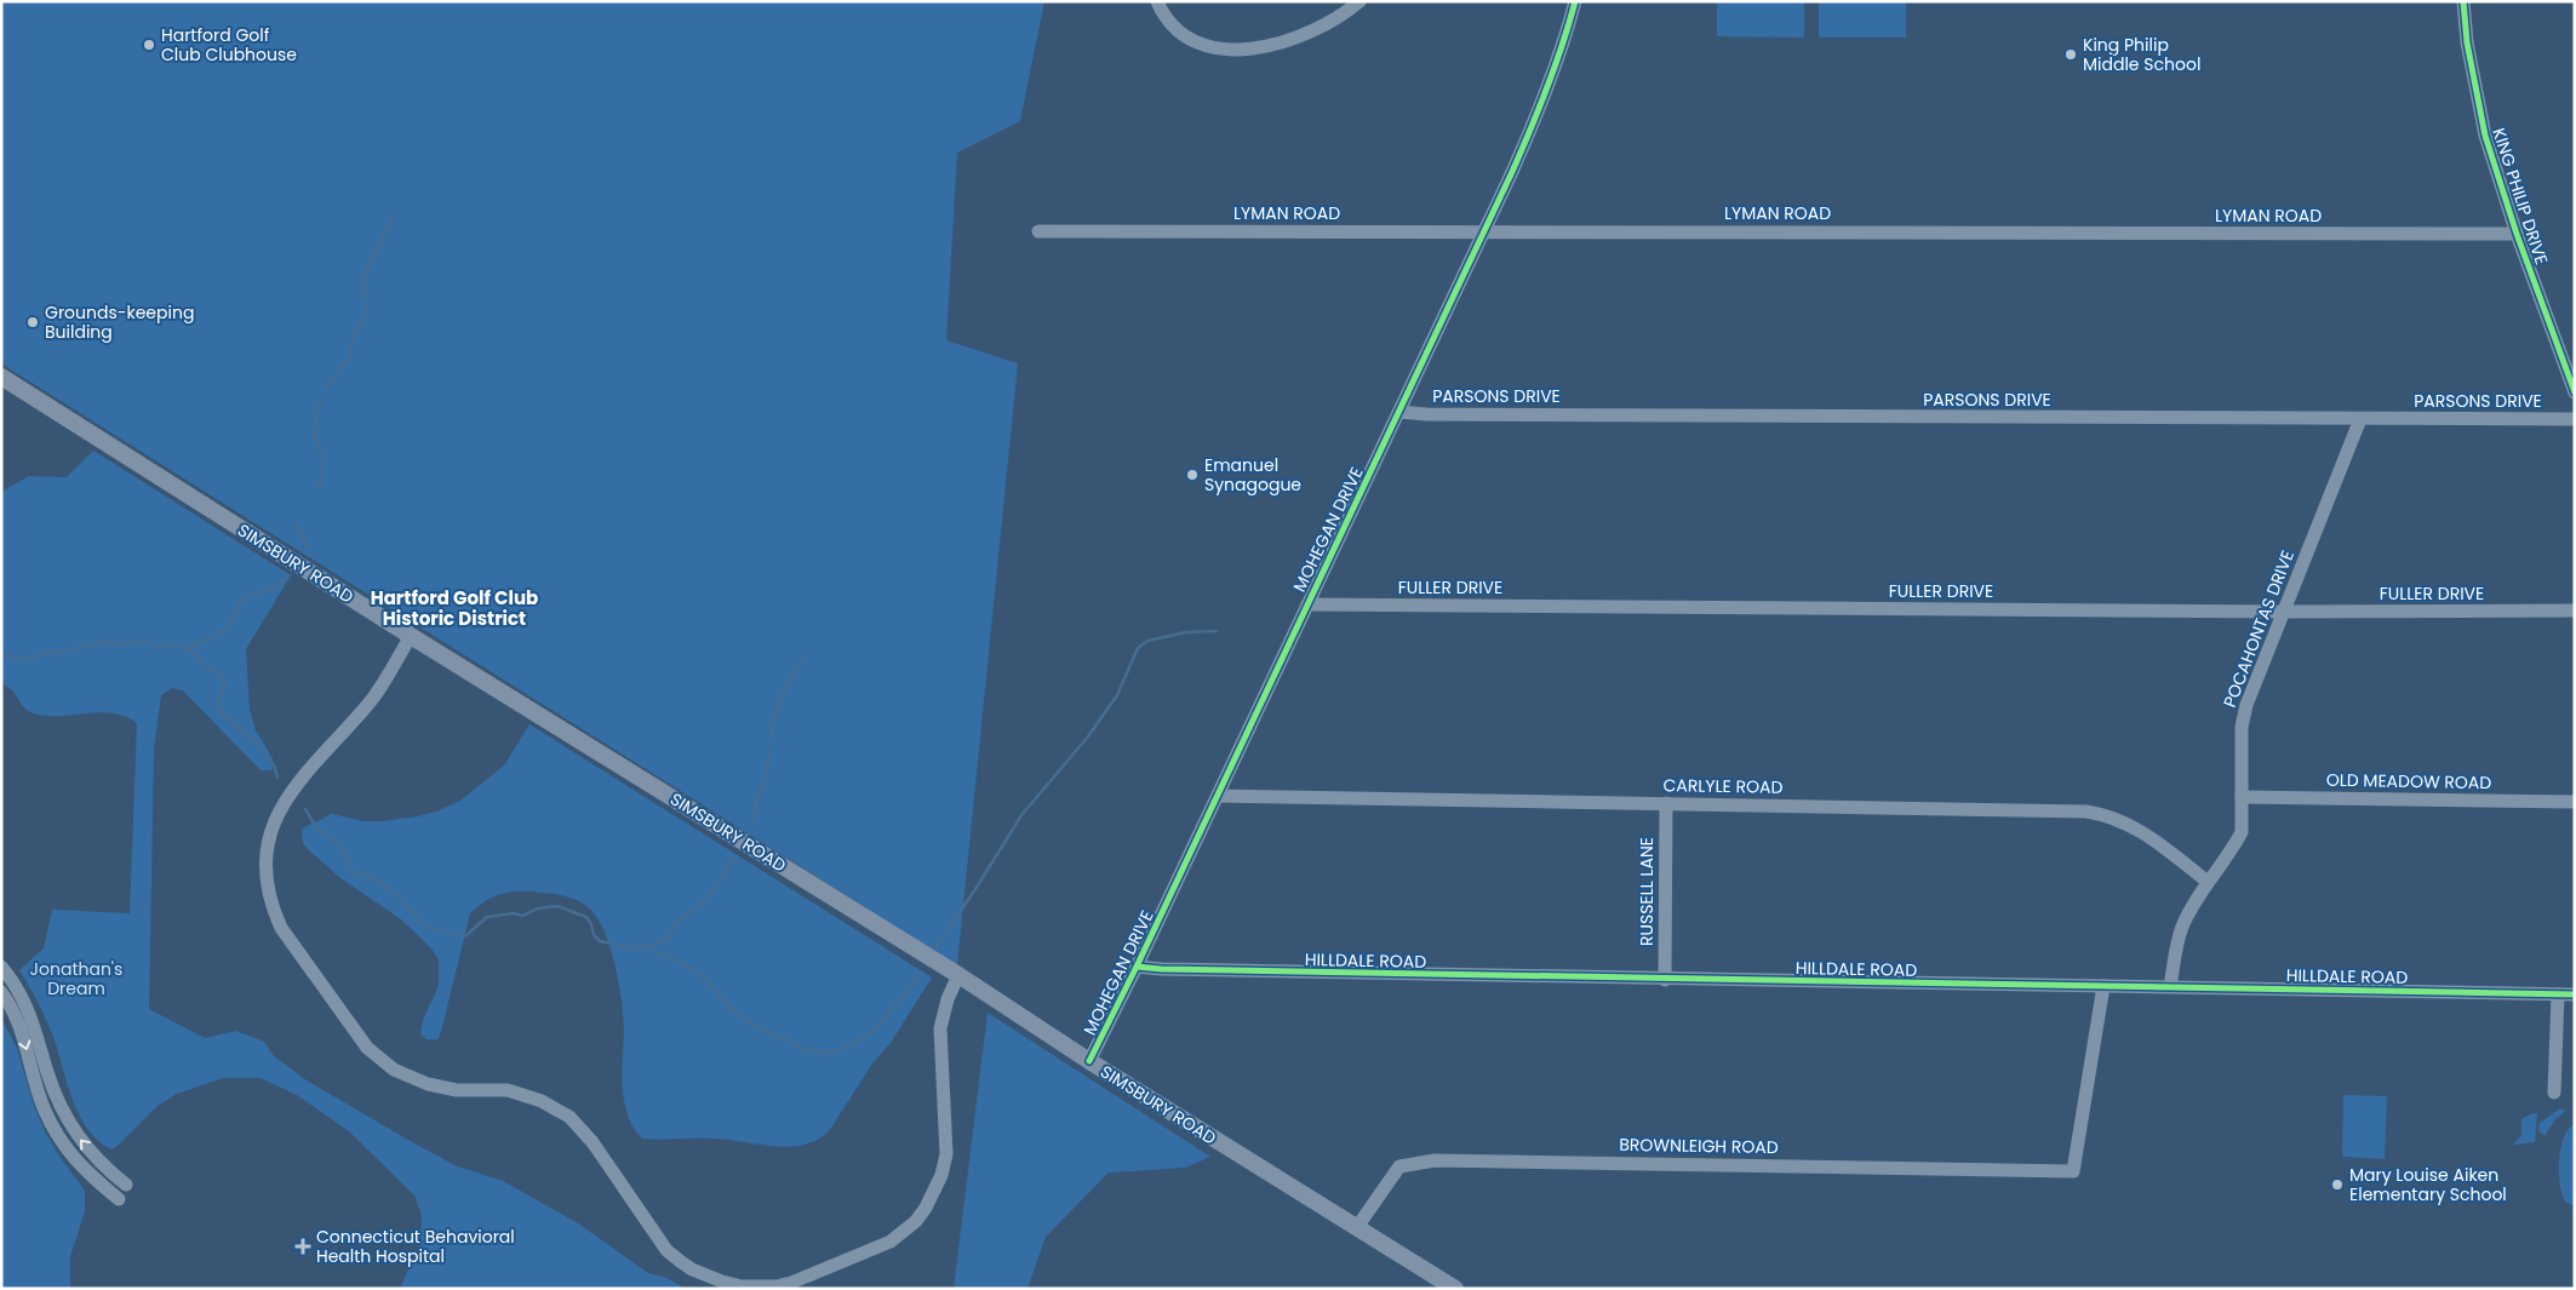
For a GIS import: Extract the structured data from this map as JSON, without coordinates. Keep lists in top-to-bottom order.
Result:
{
  "streets": {
    "main road": ["SIMSBURY ROAD"],
    "street": [
      "KING PHILIP DRIVE",
      "LYMAN ROAD",
      "PARSONS DRIVE",
      "MOHEGAN DRIVE",
      "FULLER DRIVE",
      "POCAHONTAS DRIVE",
      "OLD MEADOW ROAD",
      "CARLYLE ROAD",
      "RUSSELL LANE",
      "HILLDALE ROAD",
      "BROWNLEIGH ROAD"
    ]
  },
  "crossings": [
    ["KING PHILIP DRIVE", "LYMAN ROAD"],
    ["LYMAN ROAD", "MOHEGAN DRIVE"],
    ["PARSONS DRIVE", "MOHEGAN DRIVE"],
    ["PARSONS DRIVE", "POCAHONTAS DRIVE"],
    ["MOHEGAN DRIVE", "SIMSBURY ROAD"],
    ["MOHEGAN DRIVE", "FULLER DRIVE"],
    ["MOHEGAN DRIVE", "CARLYLE ROAD"],
    ["MOHEGAN DRIVE", "HILLDALE ROAD"],
    ["SIMSBURY ROAD", "BROWNLEIGH ROAD"],
    ["FULLER DRIVE", "POCAHONTAS DRIVE"],
    ["POCAHONTAS DRIVE", "OLD MEADOW ROAD"],
    ["POCAHONTAS DRIVE", "CARLYLE ROAD"],
    ["POCAHONTAS DRIVE", "HILLDALE ROAD"],
    ["CARLYLE ROAD", "RUSSELL LANE"],
    ["RUSSELL LANE", "HILLDALE ROAD"],
    ["HILLDALE ROAD", "BROWNLEIGH ROAD"]
  ],
  "districts": ["Hartford Golf Club Historic District"],
  "parks": ["Jonathan's Dream"],
  "places": {
    "other": [
      "Hartford Golf Club Clubhouse",
      "King Philip Middle School",
      "Grounds-keeping Building",
      "Emanuel Synagogue",
      "Mary Louise Aiken Elementary School"
    ],
    "health": ["Connecticut Behavioral Health Hospital"]
  }
}
